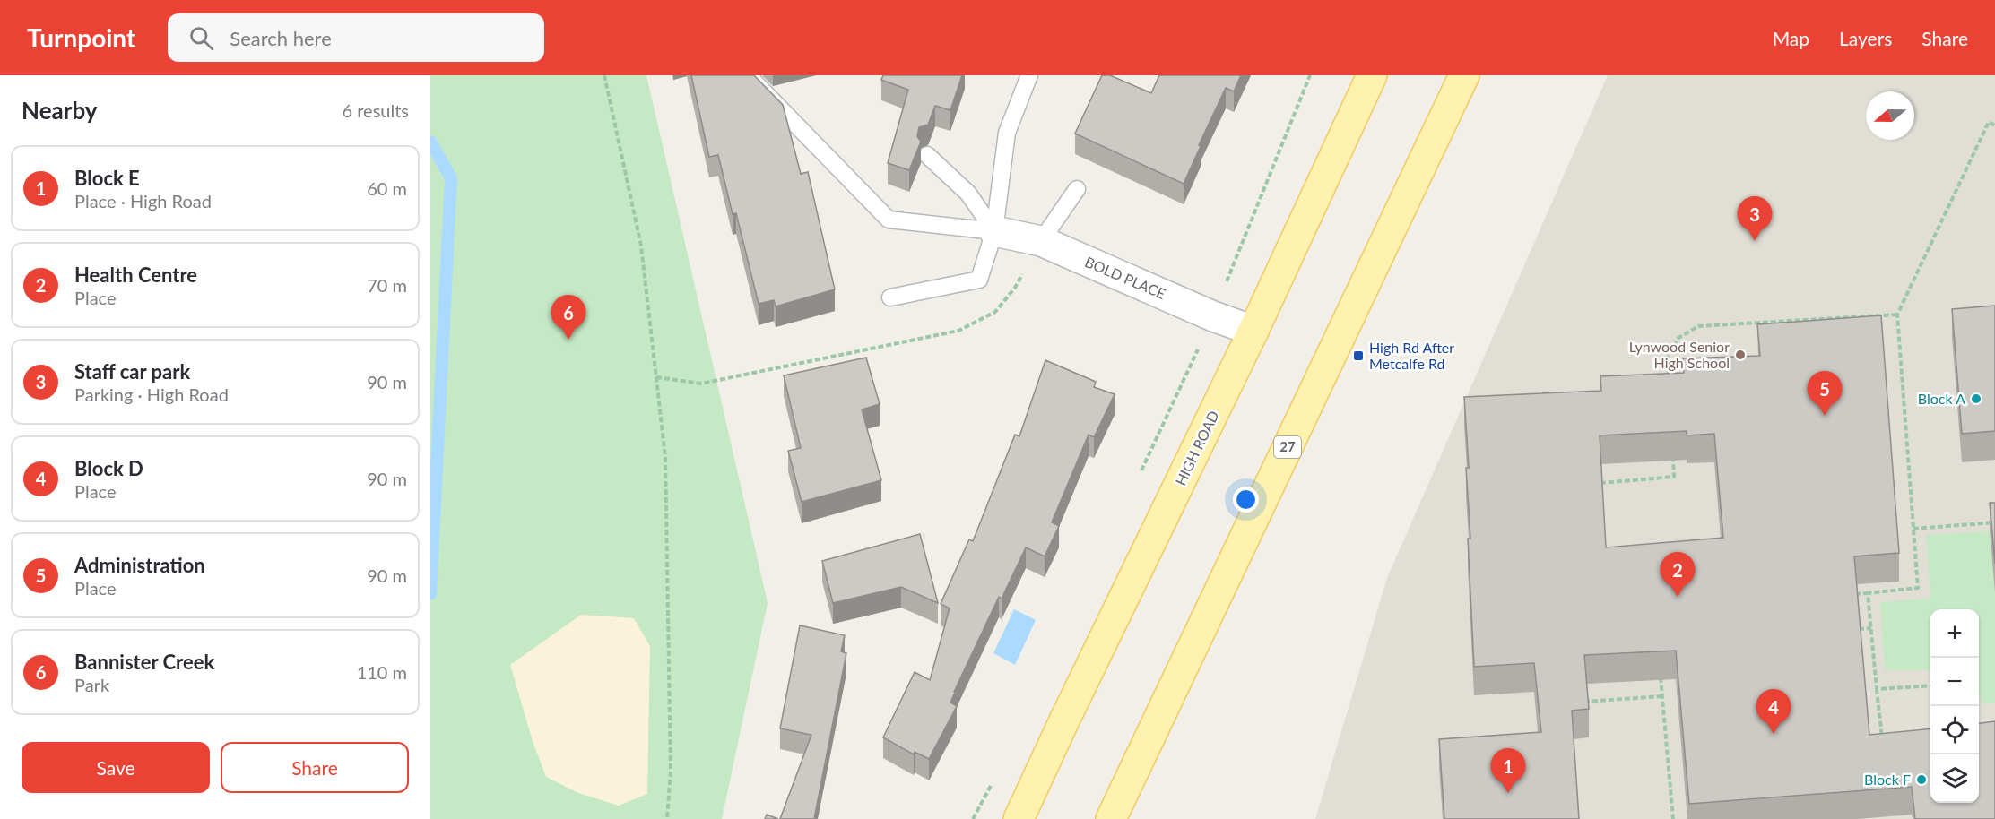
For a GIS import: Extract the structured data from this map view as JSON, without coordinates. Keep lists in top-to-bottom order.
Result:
{
  "streets": {
    "main road": ["27", "HIGH ROAD"],
    "street": ["BOLD PLACE"]
  },
  "crossings": [
    ["BOLD PLACE", "HIGH ROAD"]
  ],
  "places": {
    "other": ["Lynwood Senior High School", "Block A", "Block F"],
    "transit": ["High Rd After Metcalfe Rd"]
  },
  "north": "left",
  "page": {
    "header": "Turnpoint",
    "search": "Search here",
    "nav": ["Map", "Layers", "Share"],
    "heading": ["Nearby", "6 results"],
    "list": [
      {
        "mark": "1",
        "name": "Block E",
        "note": "Place · High Road",
        "value": "60 m"
      },
      {
        "mark": "2",
        "name": "Health Centre",
        "note": "Place",
        "value": "70 m"
      },
      {
        "mark": "3",
        "name": "Staff car park",
        "note": "Parking · High Road",
        "value": "90 m"
      },
      {
        "mark": "4",
        "name": "Block D",
        "note": "Place",
        "value": "90 m"
      },
      {
        "mark": "5",
        "name": "Administration",
        "note": "Place",
        "value": "90 m"
      },
      {
        "mark": "6",
        "name": "Bannister Creek",
        "note": "Park",
        "value": "110 m"
      }
    ],
    "pins": [
      "3",
      "6",
      "5",
      "2",
      "4",
      "1"
    ],
    "map_buttons": ["+", "−"],
    "buttons": ["Save", "Share"]
  }
}
